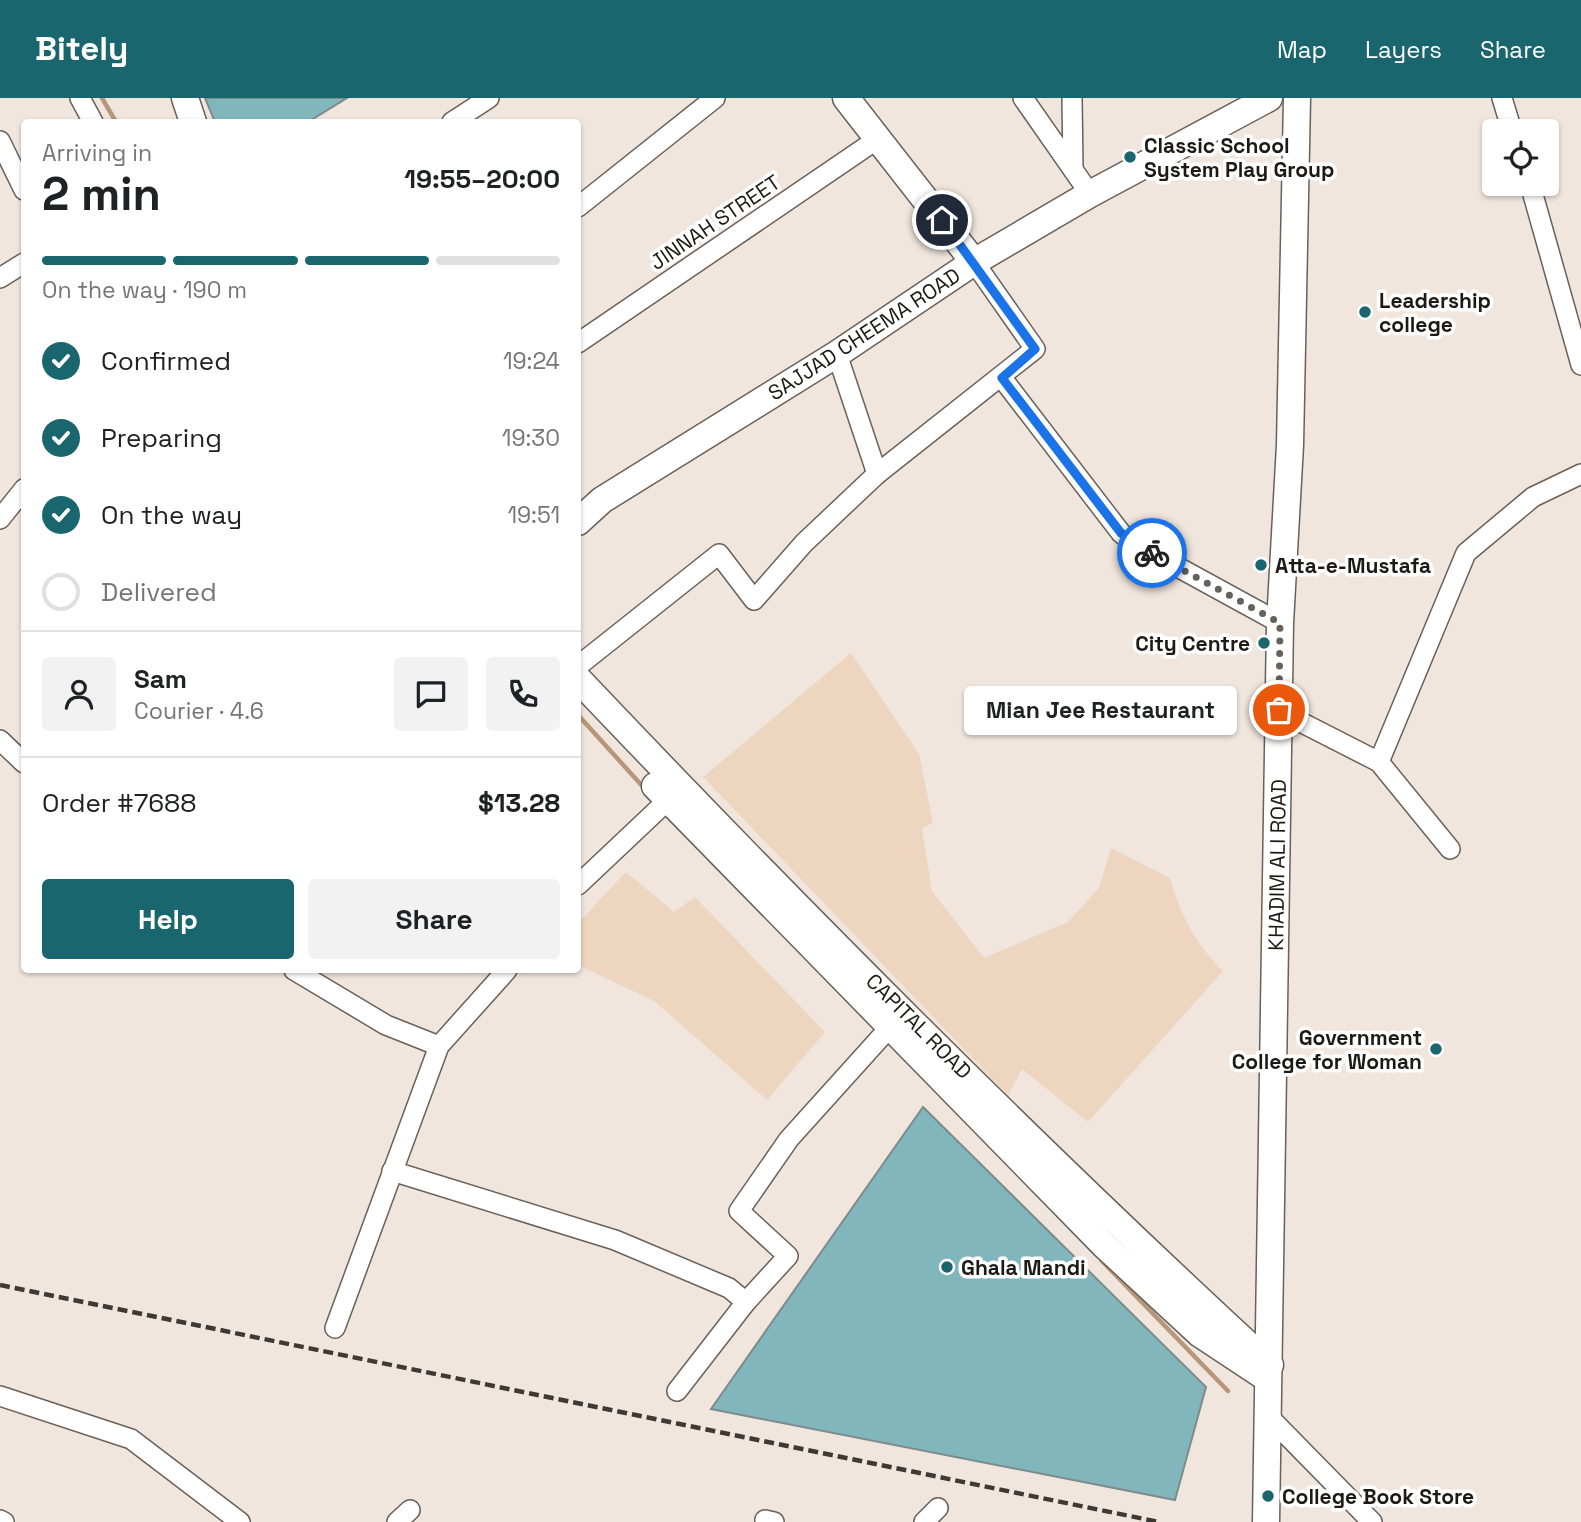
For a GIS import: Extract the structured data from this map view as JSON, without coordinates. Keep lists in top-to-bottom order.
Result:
{
  "streets": {
    "street": [
      "JINNAH STREET",
      "SAJJAD CHEEMA ROAD",
      "KHADIM ALI ROAD",
      "CAPITAL ROAD"
    ]
  },
  "crossings": [
    ["KHADIM ALI ROAD", "CAPITAL ROAD"]
  ],
  "places": [
    "Classic School System Play Group",
    "Leadership college",
    "Atta-e-Mustafa",
    "City Centre",
    "Mian Jee Restaurant",
    "Government College for Woman",
    "Ghala Mandi",
    "College Book Store"
  ],
  "page": {
    "header": "Bitely",
    "nav": ["Map", "Layers", "Share"],
    "heading": ["2 min", "Arriving in", "19:55–20:00"],
    "panel": [
      "Sam",
      "Courier · 4.6",
      "Order #7688",
      "$13.28"
    ],
    "bar": "On the way · 190 m",
    "list": [
      ["Confirmed", "19:24"],
      ["Preparing", "19:30"],
      ["On the way", "19:51"],
      "Delivered"
    ],
    "bubble": "Mian Jee Restaurant",
    "buttons": ["Help", "Share"]
  }
}
